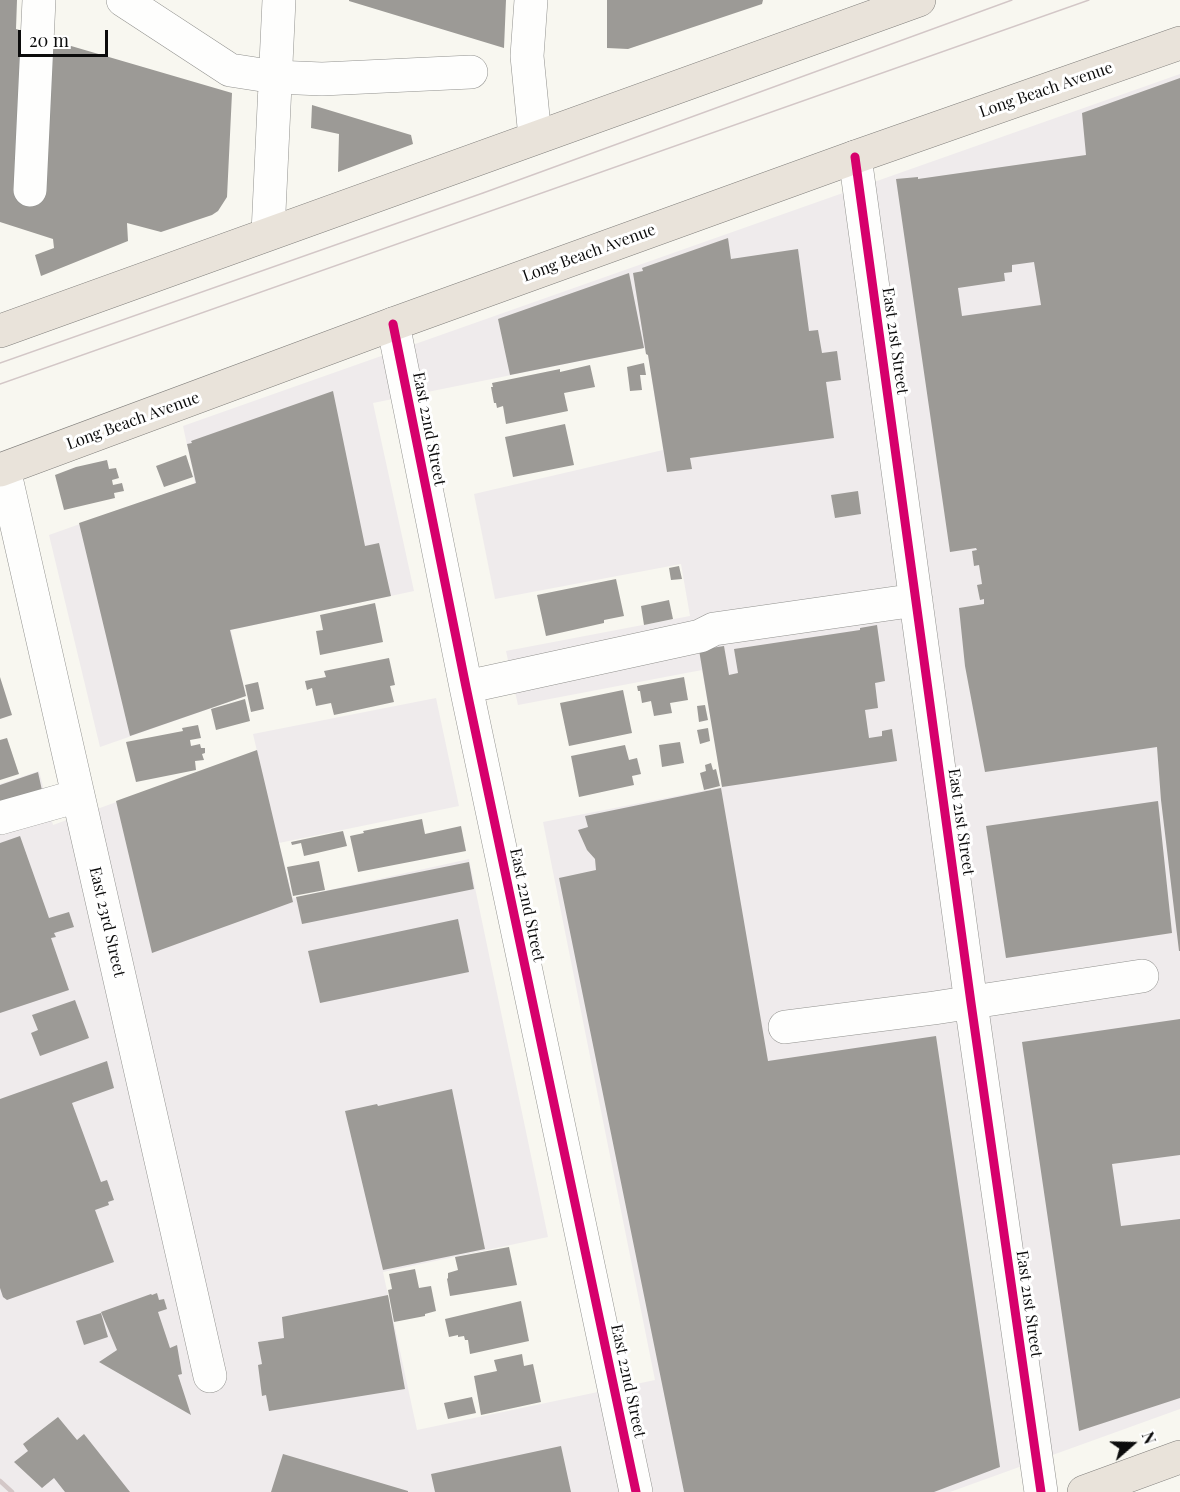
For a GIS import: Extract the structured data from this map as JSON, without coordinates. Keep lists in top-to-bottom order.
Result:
{
  "streets": {
    "main road": ["Long Beach Avenue"],
    "street": ["East 21st Street", "East 22nd Street", "East 23rd Street"]
  },
  "crossings": [
    ["Long Beach Avenue", "East 21st Street"],
    ["Long Beach Avenue", "East 22nd Street"],
    ["Long Beach Avenue", "East 23rd Street"]
  ],
  "scale_bar": "20 m",
  "north": "right"
}
